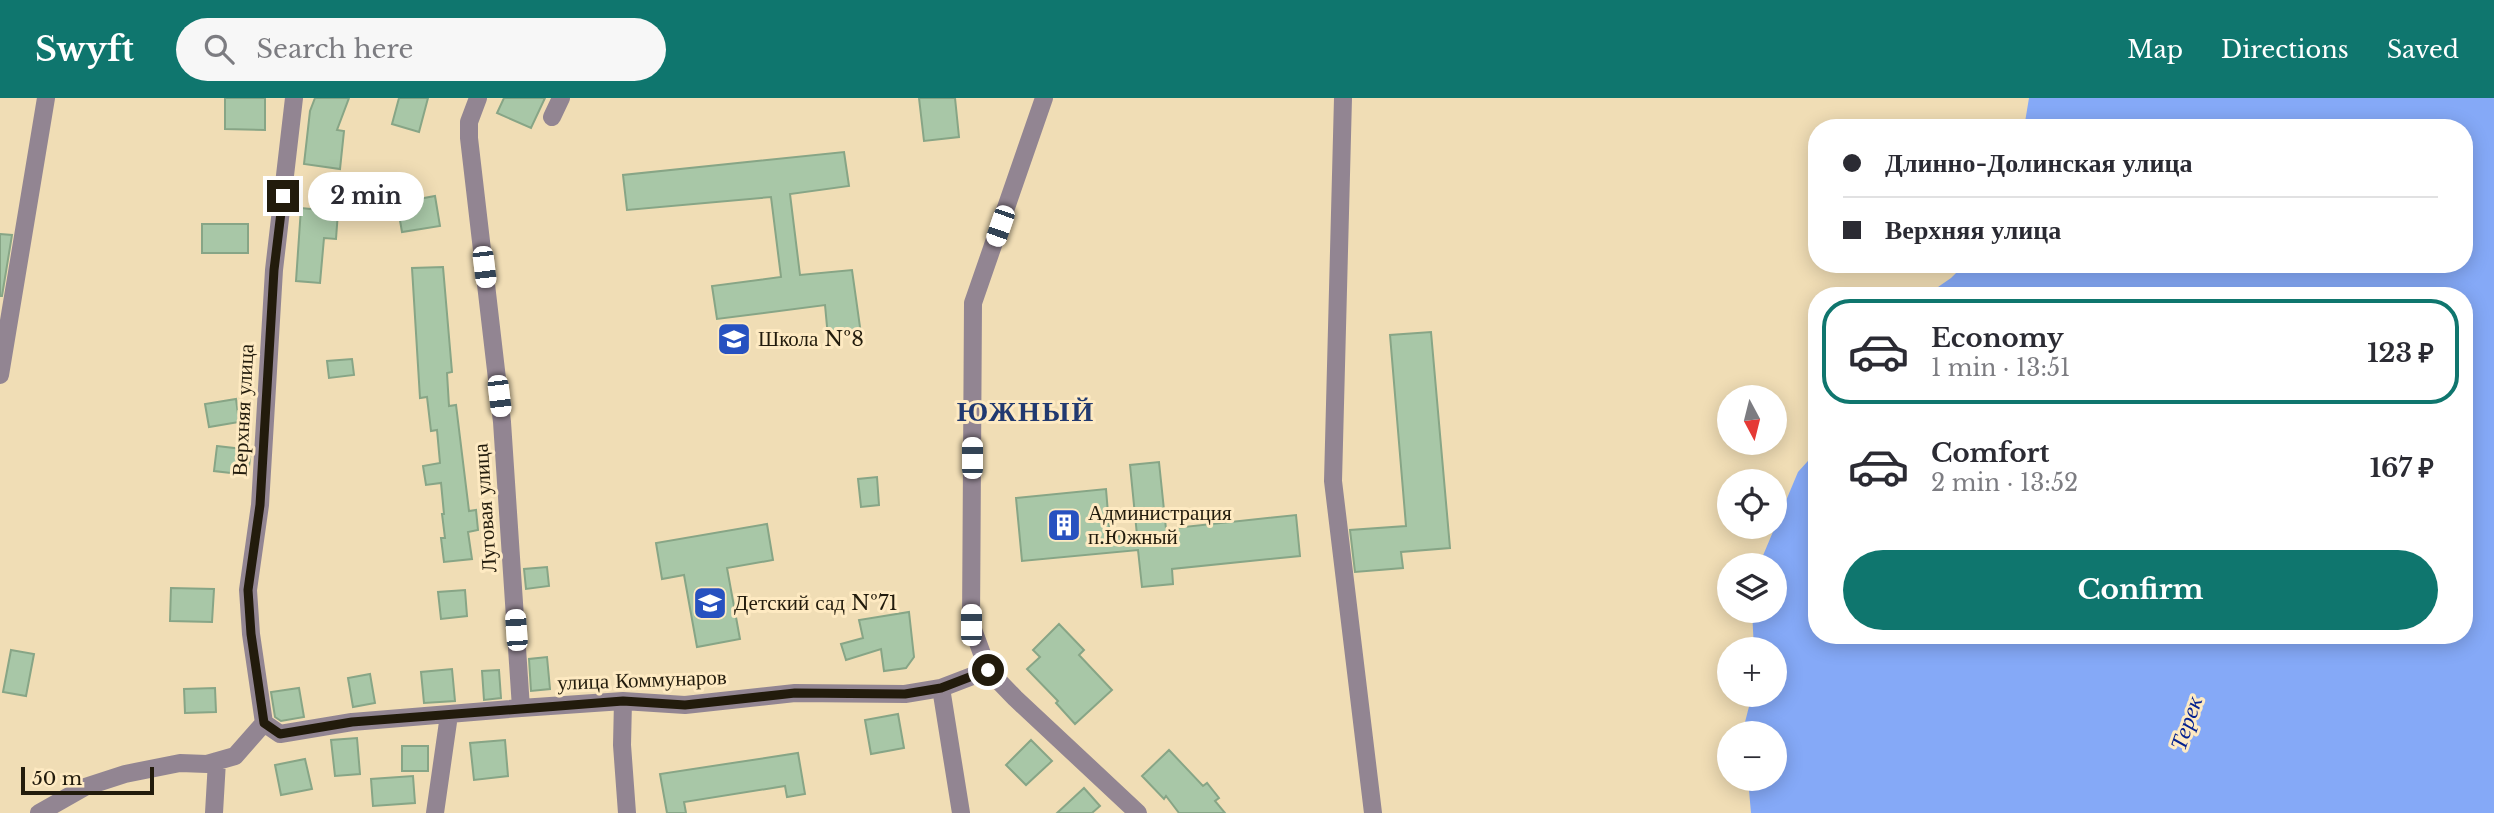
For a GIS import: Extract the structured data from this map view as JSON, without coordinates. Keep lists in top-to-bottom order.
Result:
{
  "streets": {
    "street": ["Верхняя улица", "Луговая улица", "улица Коммунаров"]
  },
  "crossings": [
    ["Верхняя улица", "улица Коммунаров"],
    ["Луговая улица", "улица Коммунаров"]
  ],
  "districts": ["ЮЖНЫЙ"],
  "water": ["Терек"],
  "places": {
    "school or university": ["Школа №8", "Детский сад №71"],
    "building": ["Администрация п.Южный"]
  },
  "scale_bar": "50 m",
  "north": "bottom",
  "page": {
    "header": "Swyft",
    "search": "Search here",
    "nav": ["Map", "Directions", "Saved"],
    "banner": ["Длинно-Долинская улица", "Верхняя улица"],
    "bubble": "2 min",
    "list": [
      {
        "name": "Economy",
        "note": "1 min · 13:51",
        "value": "123 ₽"
      },
      {
        "name": "Comfort",
        "note": "2 min · 13:52",
        "value": "167 ₽"
      }
    ],
    "map_buttons": ["+", "−"],
    "buttons": "Confirm",
    "scale": "50 m"
  }
}
